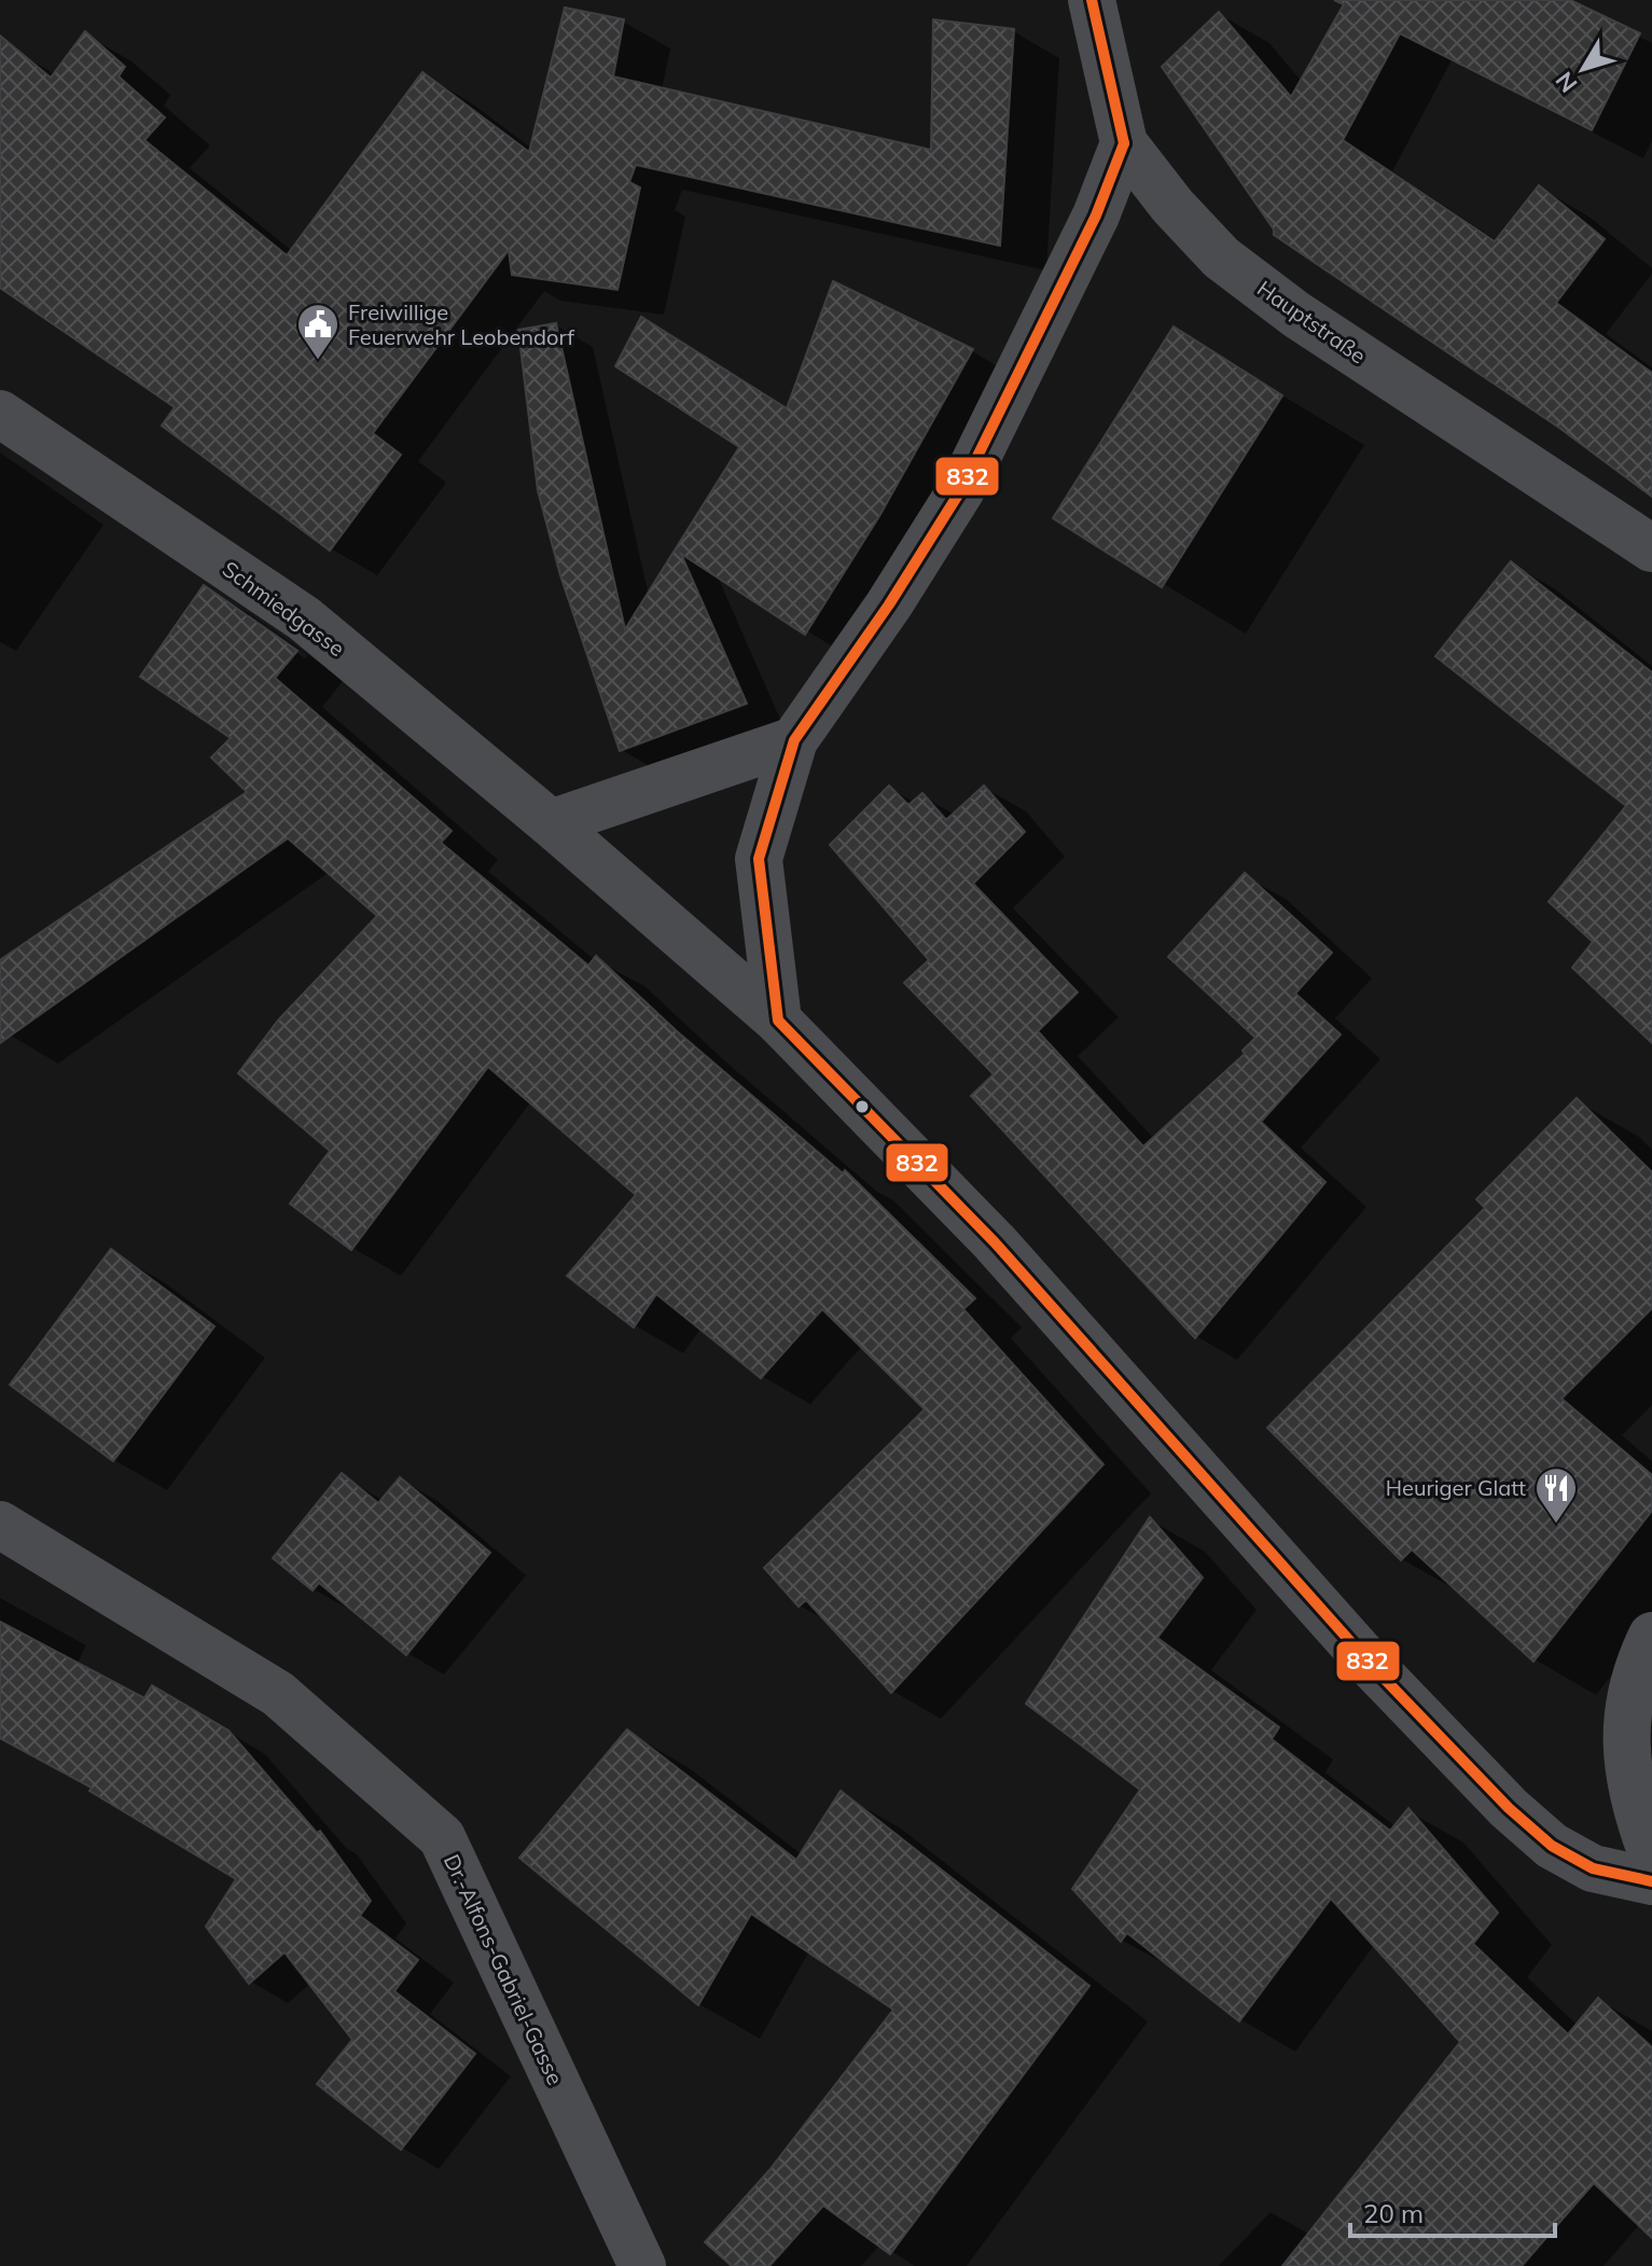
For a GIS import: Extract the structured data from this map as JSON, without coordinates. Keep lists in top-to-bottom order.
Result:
{
  "streets": {
    "street": ["Hauptstraße", "Schmiedgasse", "Dr.-Alfons-Gabriel-Gasse"]
  },
  "places": {
    "public building": ["Freiwillige Feuerwehr Leobendorf"],
    "restaurant": ["Heuriger Glatt"]
  },
  "lines": ["transit line 832"],
  "scale_bar": "20 m",
  "north": "bottom left"
}
